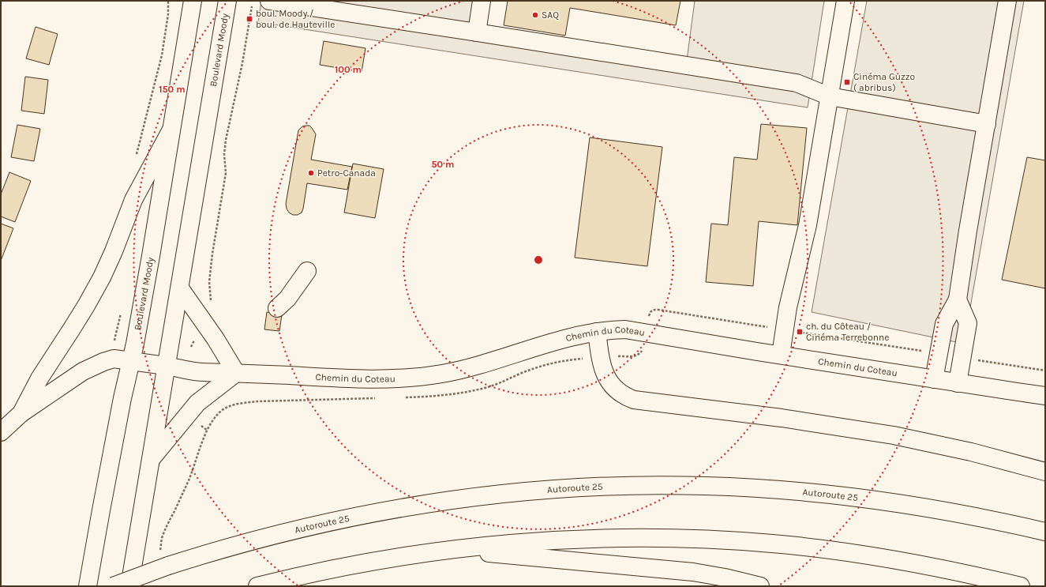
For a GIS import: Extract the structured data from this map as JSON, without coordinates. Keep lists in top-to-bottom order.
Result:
{
  "streets": {
    "main road": ["Boulevard Moody", "Chemin du Coteau", "Autoroute 25"]
  },
  "crossings": [
    ["Boulevard Moody", "Chemin du Coteau"]
  ],
  "places": {
    "other": ["SAQ", "Petro-Canada"],
    "transit": ["boul. Moody / boul. de Hauteville", "Cinéma Guzzo ( abribus)", "ch. du Côteau / Cinéma Terrebonne"]
  },
  "rings": ["100 m", "150 m", "50 m"]
}
